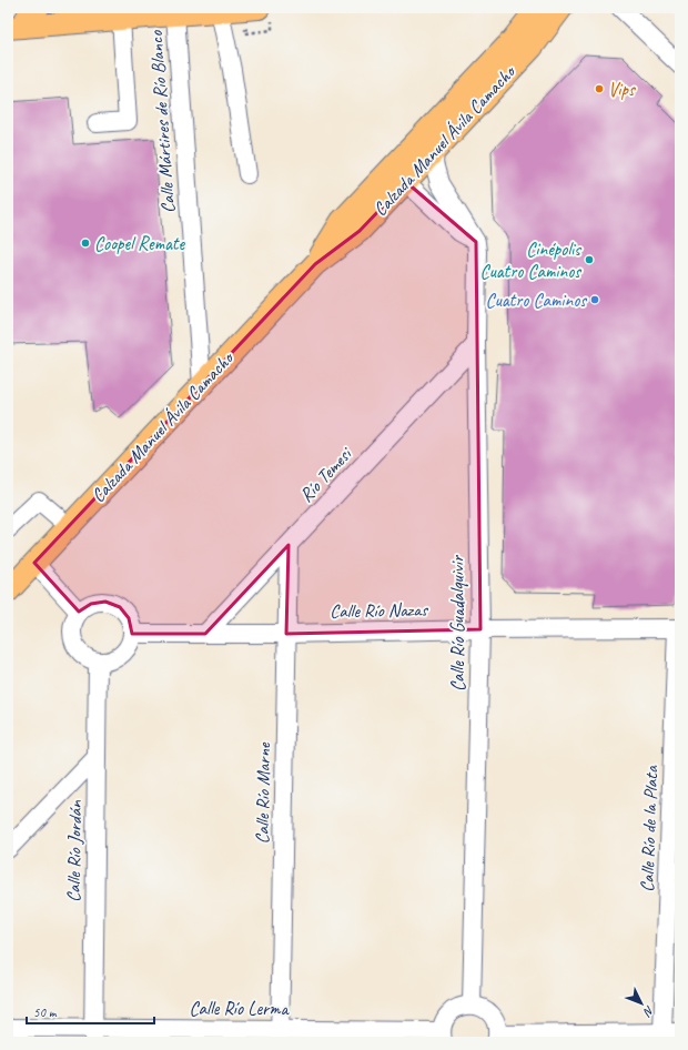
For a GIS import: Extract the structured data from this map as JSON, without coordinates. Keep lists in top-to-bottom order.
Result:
{
  "streets": {
    "main road": ["Calzada Manuel Ávila Camacho"],
    "street": [
      "Calle Mártires de Río Blanco",
      "Río Temesi",
      "Calle Río Nazas",
      "Calle Río Guadalquivir",
      "Calle Río Marne",
      "Calle Río de la Plata",
      "Calle Río Jordán",
      "Calle Río Lerma"
    ]
  },
  "crossings": [
    ["Calle Mártires de Río Blanco", "Calzada Manuel Ávila Camacho"],
    ["Calzada Manuel Ávila Camacho", "Calle Río Guadalquivir"],
    ["Río Temesi", "Calle Río Nazas"],
    ["Río Temesi", "Calle Río Guadalquivir"],
    ["Río Temesi", "Calle Río Marne"],
    ["Calle Río Nazas", "Calle Río Guadalquivir"],
    ["Calle Río Nazas", "Calle Río Marne"],
    ["Calle Río Nazas", "Calle Río de la Plata"],
    ["Calle Río Nazas", "Calle Río Jordán"],
    ["Calle Río Marne", "Calle Río Lerma"],
    ["Calle Río Jordán", "Calle Río Lerma"]
  ],
  "places": [
    "Vips",
    "Coopel Remate",
    "Cinépolis Cuatro Caminos",
    "Cuatro Caminos"
  ],
  "scale_bar": "50 m",
  "north": "bottom right"
}
